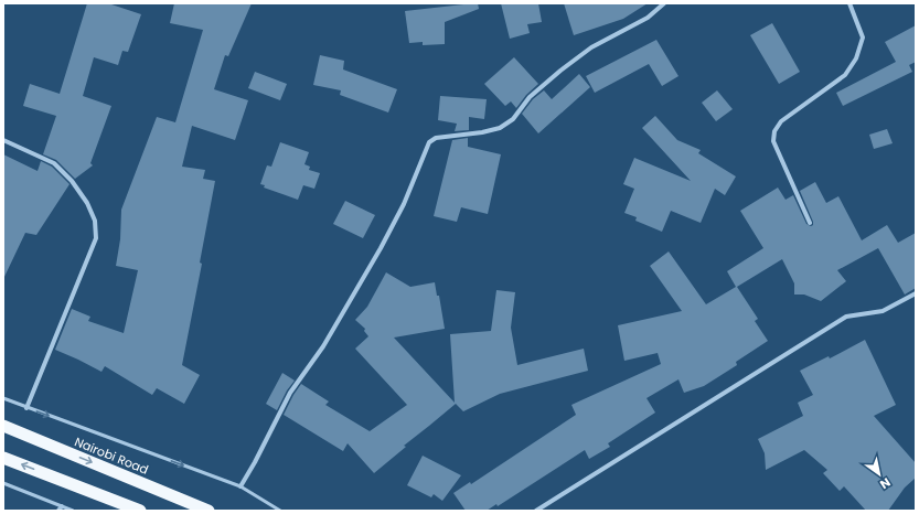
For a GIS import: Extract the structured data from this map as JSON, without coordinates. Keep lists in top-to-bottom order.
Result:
{
  "streets": {
    "highway": ["Nairobi Road"]
  },
  "north": "bottom right"
}
